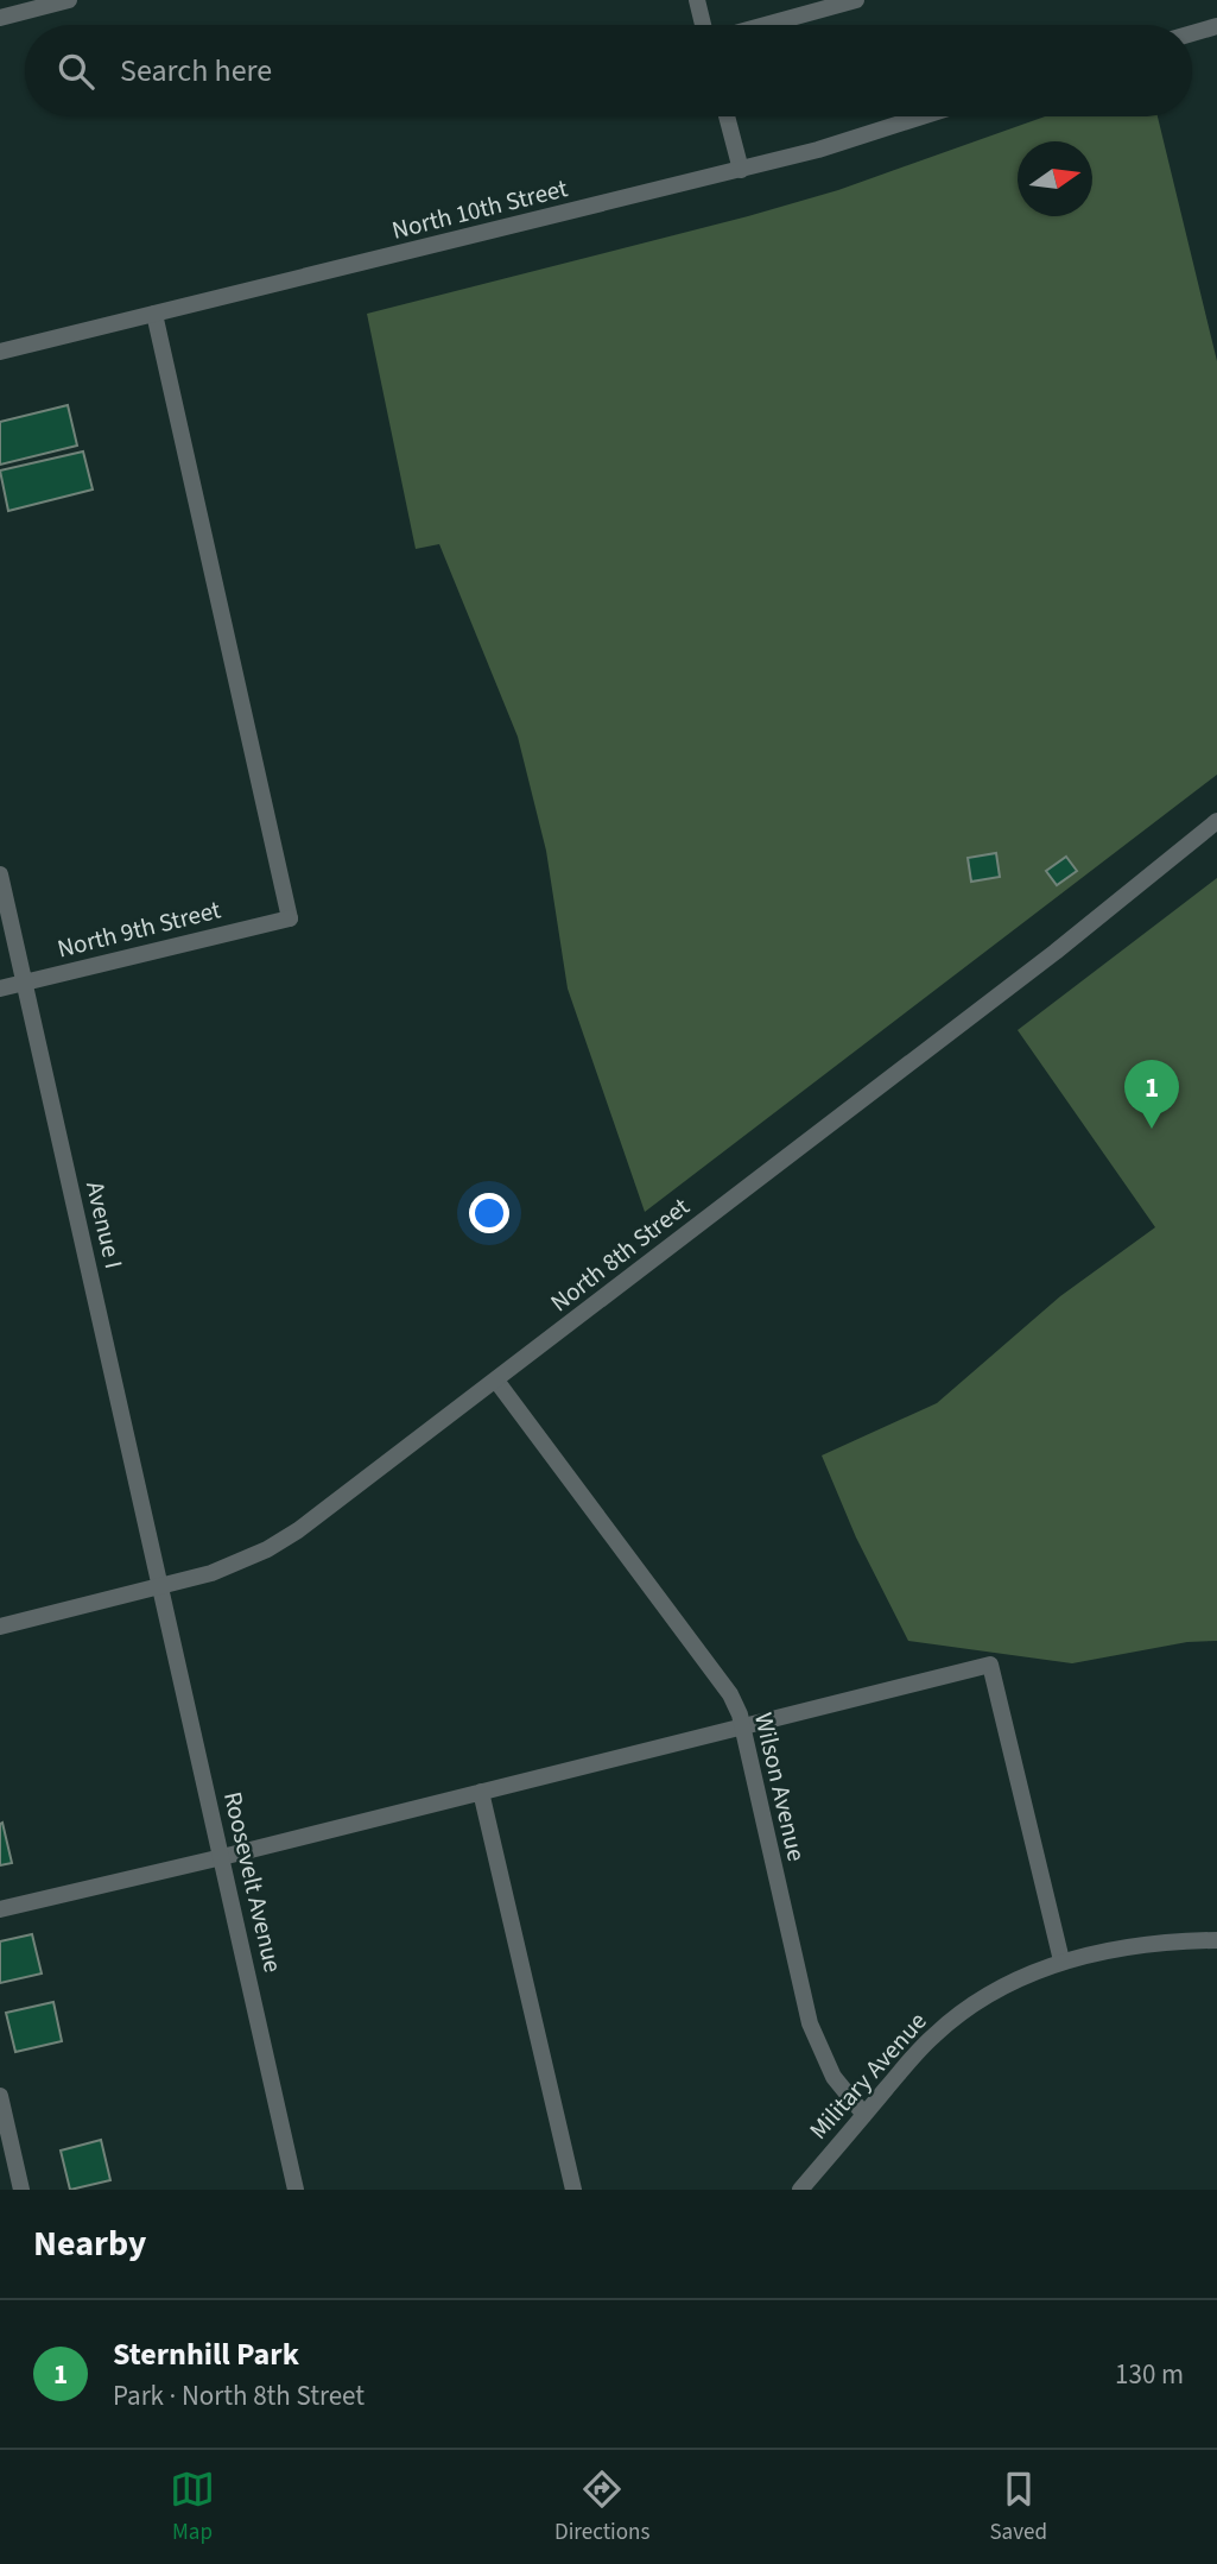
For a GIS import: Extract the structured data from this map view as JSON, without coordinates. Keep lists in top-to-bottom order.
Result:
{
  "streets": {
    "street": [
      "North 10th Street",
      "North 9th Street",
      "Avenue I",
      "North 8th Street",
      "Wilson Avenue",
      "Roosevelt Avenue",
      "Military Avenue"
    ]
  },
  "crossings": [
    ["North 10th Street", "North 9th Street"],
    ["North 9th Street", "Avenue I"],
    ["Avenue I", "North 8th Street"],
    ["Avenue I", "Roosevelt Avenue"],
    ["North 8th Street", "Wilson Avenue"],
    ["North 8th Street", "Roosevelt Avenue"],
    ["Wilson Avenue", "Military Avenue"]
  ],
  "north": "right",
  "page": {
    "search": "Search here",
    "pins": "1",
    "heading": "Nearby",
    "list": [
      {
        "mark": "1",
        "name": "Sternhill Park",
        "note": "Park · North 8th Street",
        "value": "130 m"
      }
    ],
    "nav": ["Map", "Directions", "Saved"]
  }
}
